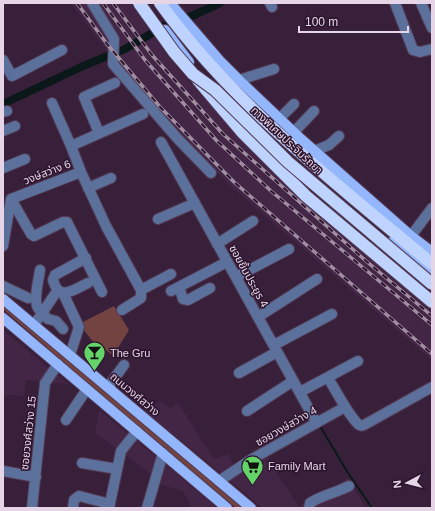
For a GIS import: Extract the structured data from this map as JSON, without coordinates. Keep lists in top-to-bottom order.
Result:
{
  "streets": {
    "highway": ["ทางพิเศษประจิมรัถยา"],
    "main road": ["ถนนวงศ์สว่าง"],
    "street": [
      "วงษ์สว่าง 6",
      "ซอยยิ้มประยูร 4",
      "ซอยวงษ์สว่าง 4",
      "ซอยวงศ์สว่าง 15"
    ]
  },
  "crossings": [
    ["ซอยยิ้มประยูร 4", "ซอยวงษ์สว่าง 4"],
    ["ถนนวงศ์สว่าง", "ซอยวงษ์สว่าง 4"]
  ],
  "places": {
    "bar": ["The Gru"],
    "supermarket": ["Family Mart"]
  },
  "scale_bar": "100 m",
  "north": "left"
}
